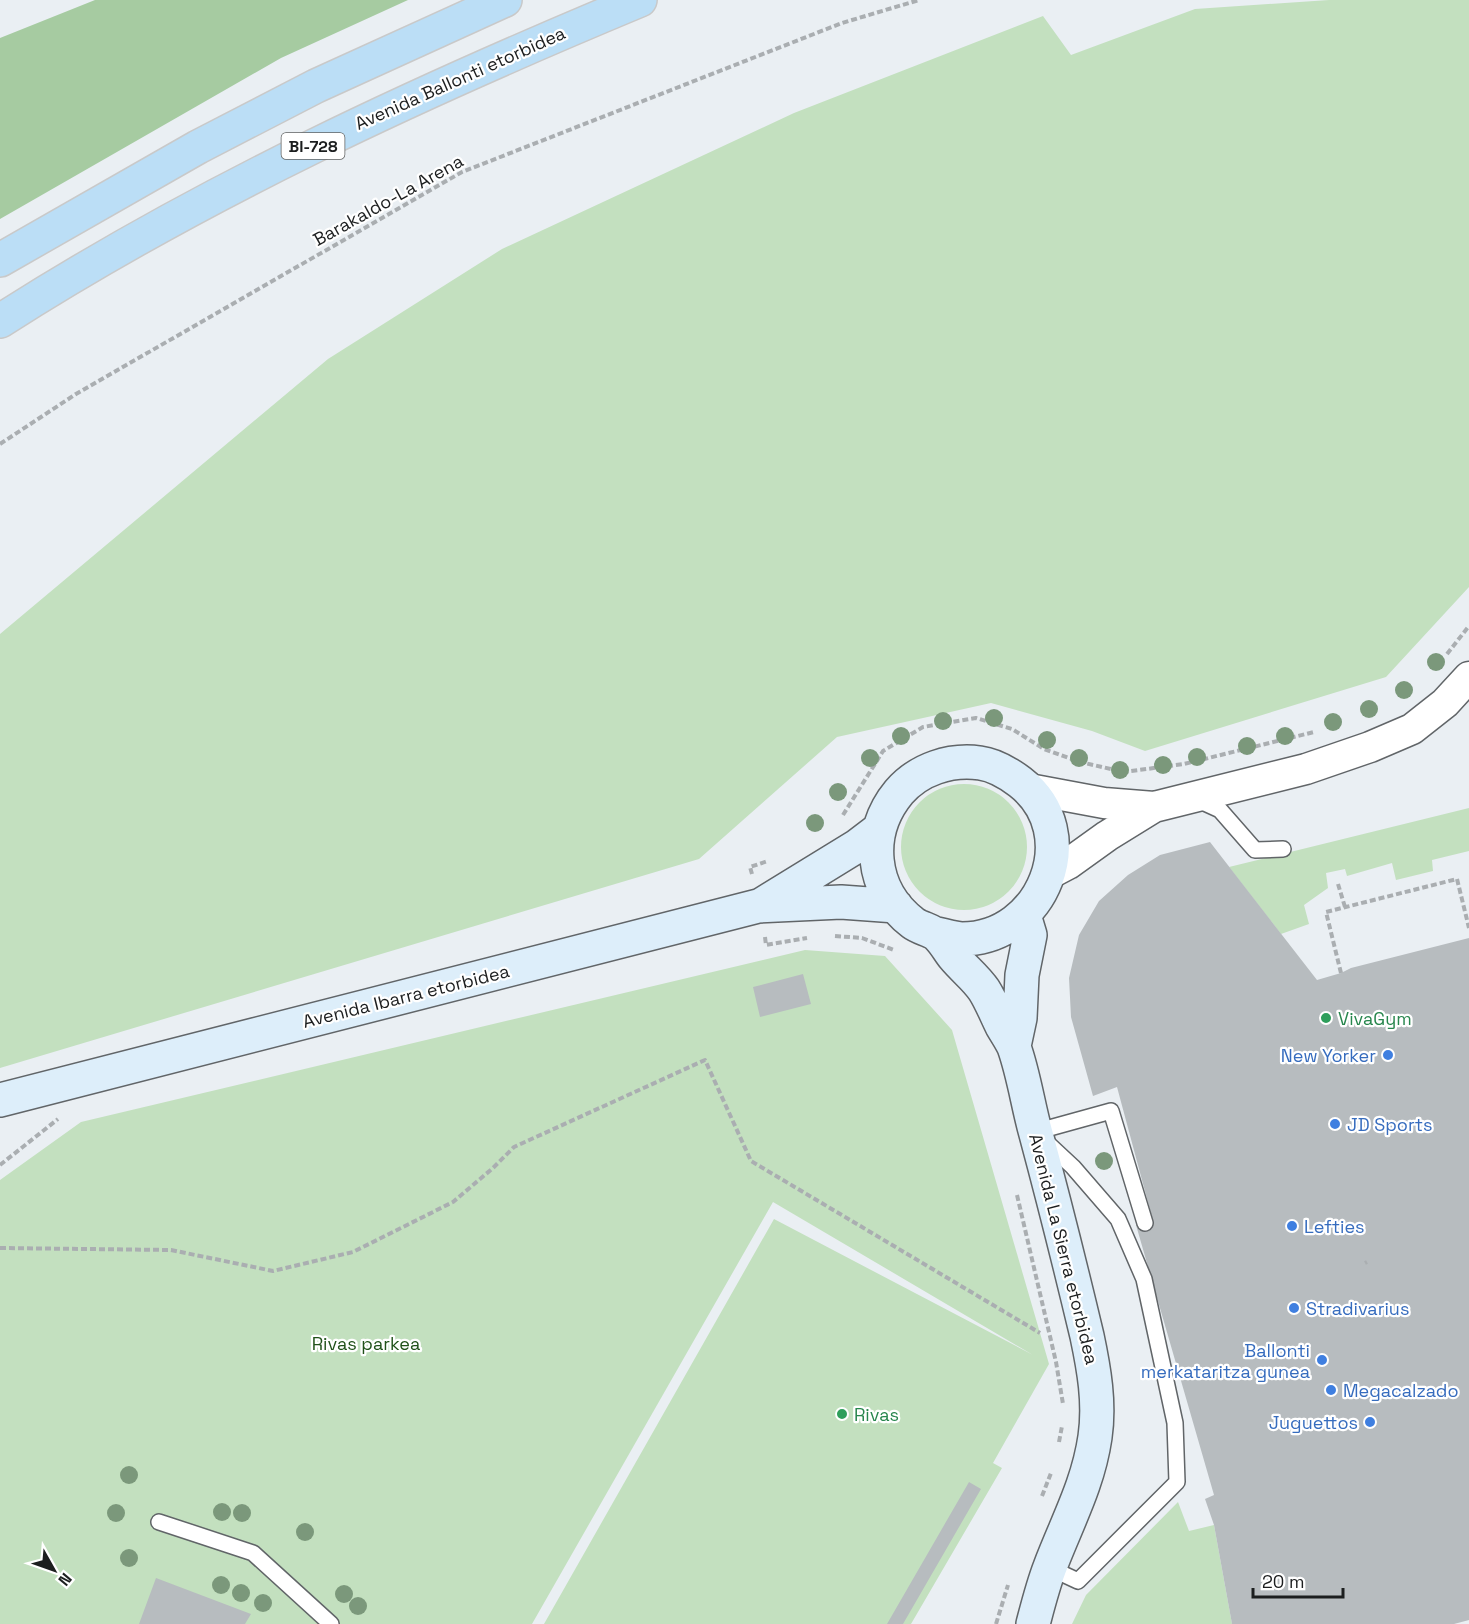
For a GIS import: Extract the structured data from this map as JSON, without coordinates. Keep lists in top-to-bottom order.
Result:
{
  "streets": {
    "main road": ["Avenida Ballonti etorbidea", "BI-728"],
    "street": ["Avenida Ibarra etorbidea", "Avenida La Sierra etorbidea"],
    "path": ["Barakaldo-La Arena"]
  },
  "crossings": [
    ["Avenida Ibarra etorbidea", "Avenida La Sierra etorbidea"]
  ],
  "parks": ["Rivas parkea"],
  "places": [
    "VivaGym",
    "New Yorker",
    "JD Sports",
    "Lefties",
    "Stradivarius",
    "Ballonti merkataritza gunea",
    "Megacalzado",
    "Rivas",
    "Juguettos"
  ],
  "scale_bar": "20 m",
  "north": "bottom right"
}
